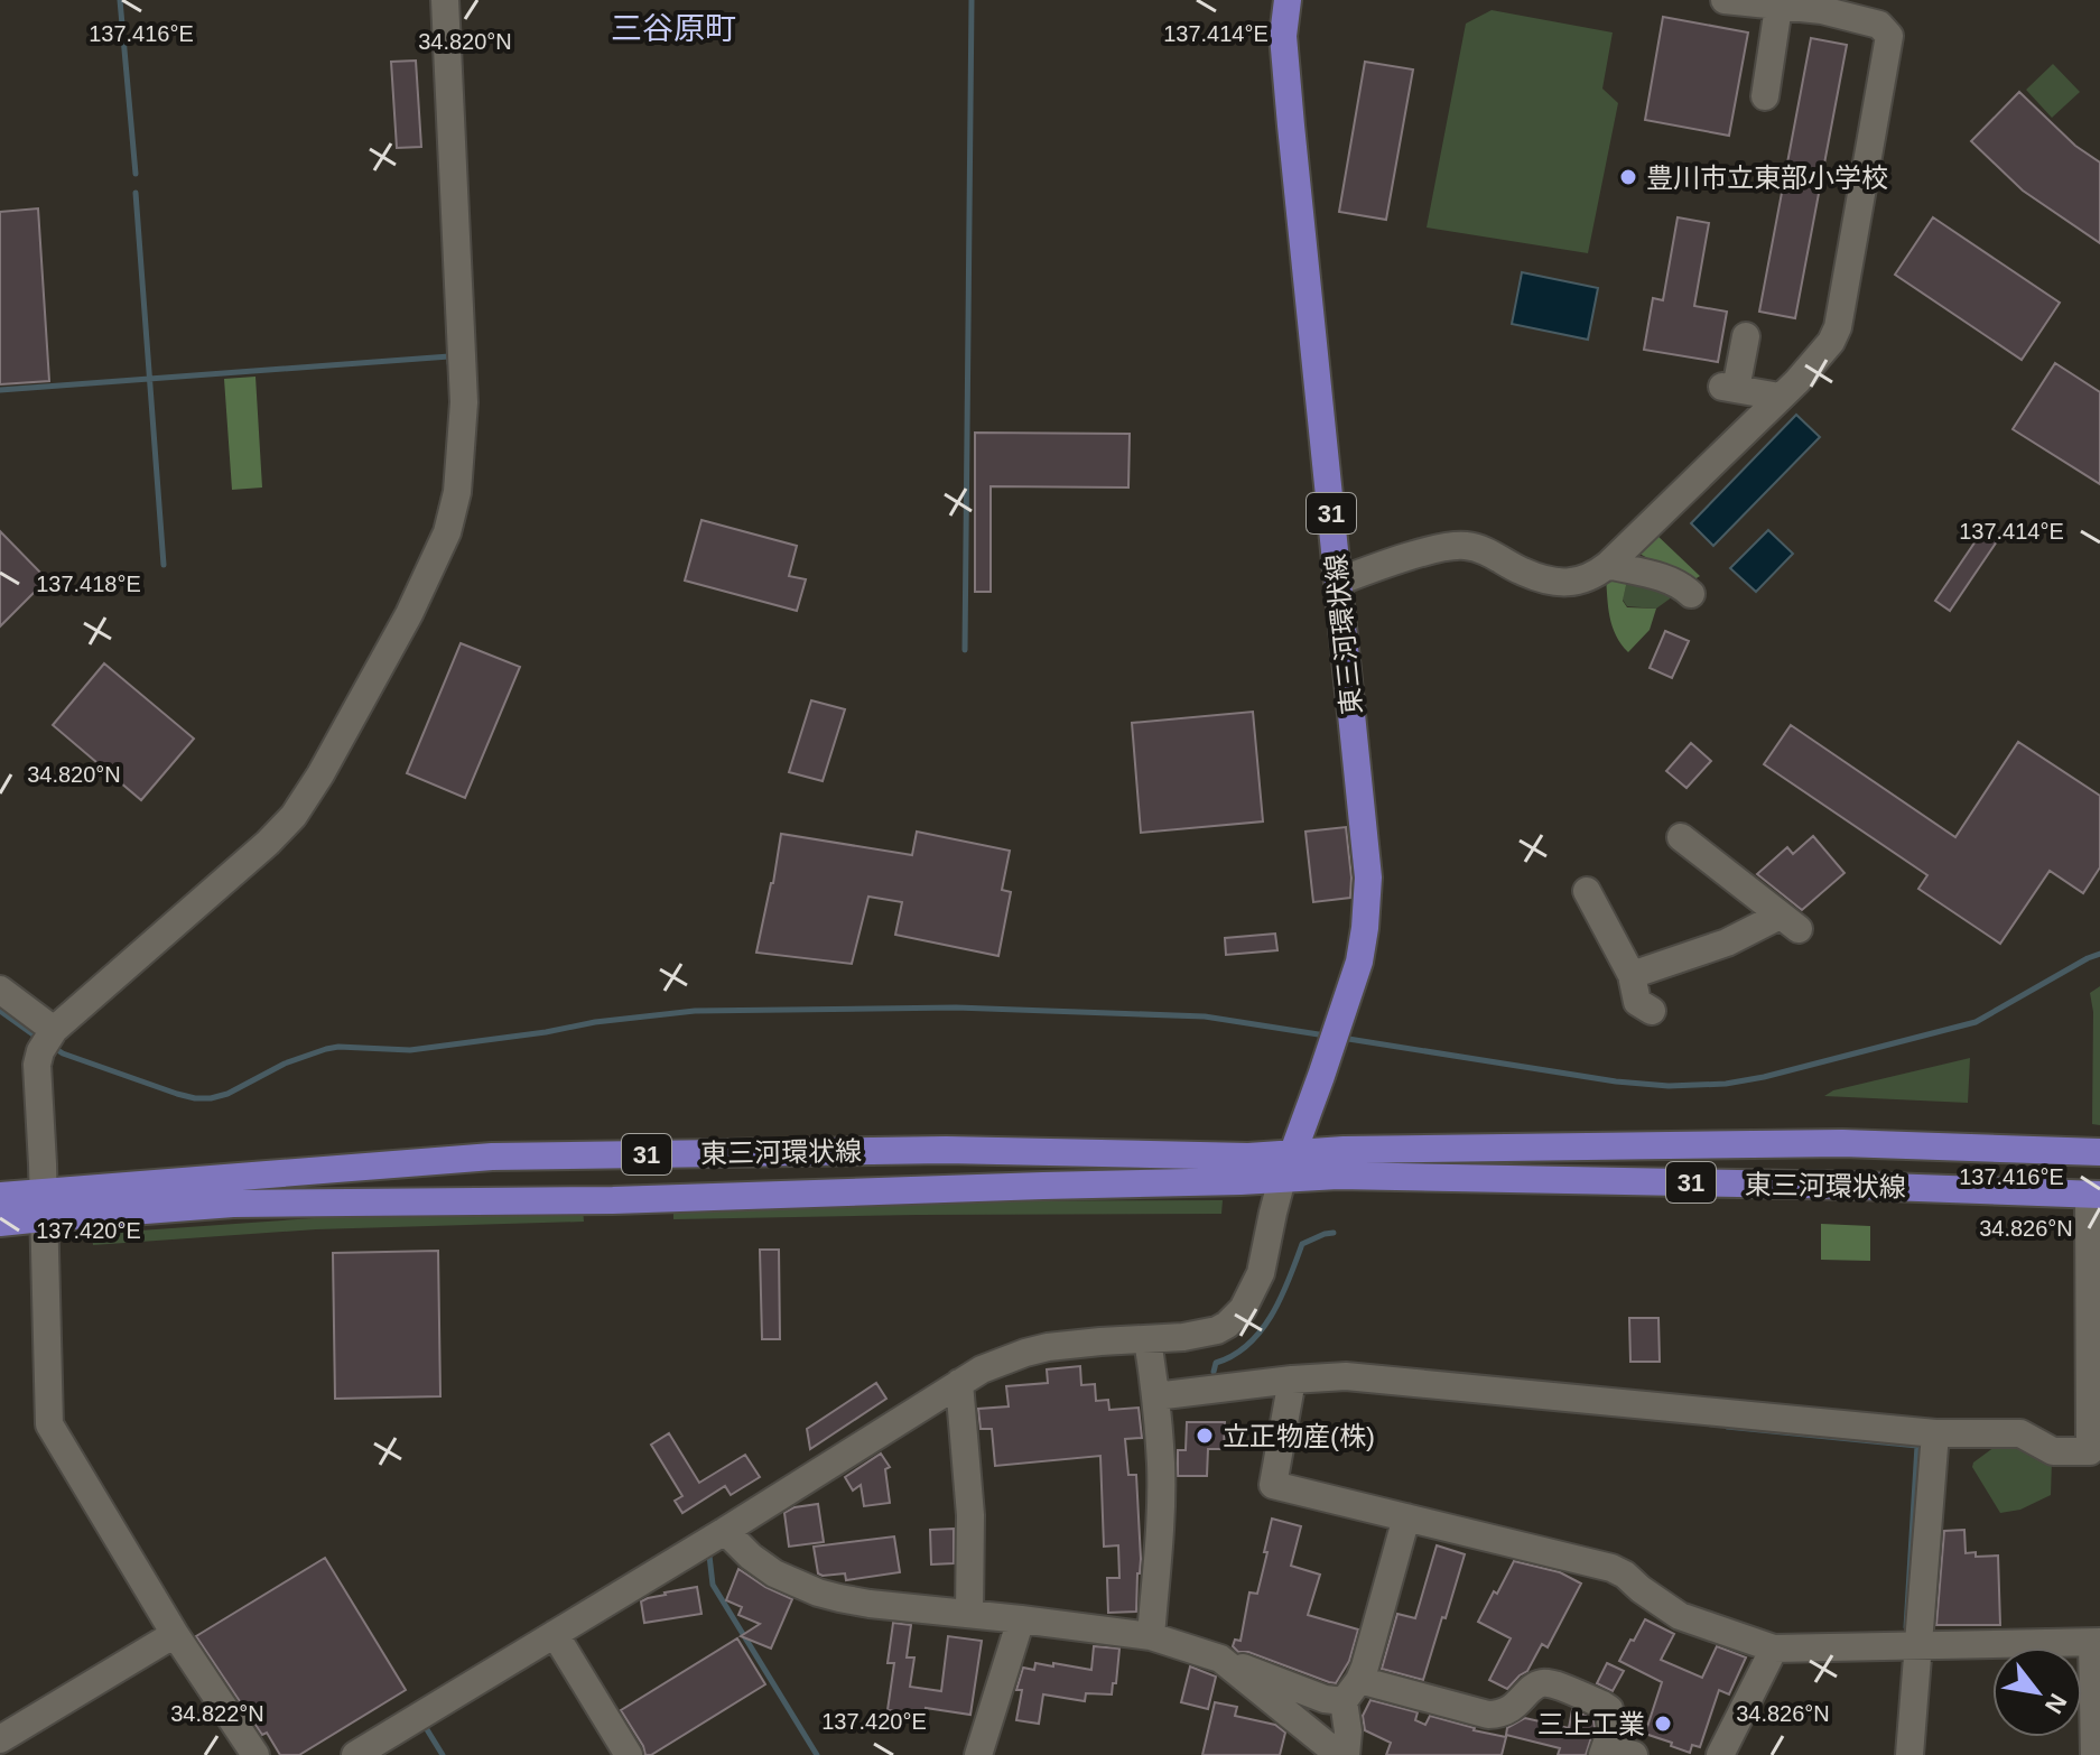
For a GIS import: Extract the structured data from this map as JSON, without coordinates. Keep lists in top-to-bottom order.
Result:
{
  "streets": {
    "main road": ["31", "東三河環状線"]
  },
  "districts": ["三谷原町"],
  "places": ["豊川市立東部小学校", "立正物産(株)", "三上工業"],
  "north": "bottom right",
  "coordinates": [
    "137.416°E",
    "137.414°E",
    "34.820°N",
    "137.418°E",
    "34.826°N",
    "137.420°E",
    "34.822°N"
  ]
}
